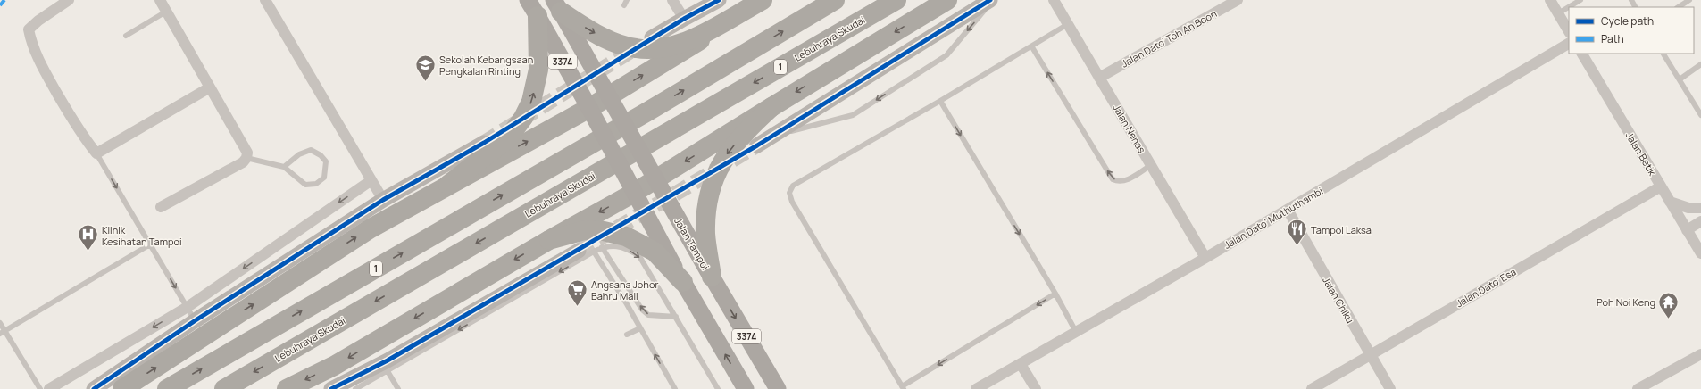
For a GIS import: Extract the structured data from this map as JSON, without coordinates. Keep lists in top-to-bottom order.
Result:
{
  "streets": {
    "highway": ["Lebuhraya Skudai", "1"],
    "main road": ["3374", "Jalan Tampoi"],
    "street": [
      "Jalan Dato' Toh Ah Boon",
      "Jalan Nenas",
      "Jalan Betik",
      "Jalan Dato' Muthuthambi",
      "Jalan Dato' Esa",
      "Jalan Chiku"
    ]
  },
  "crossings": [
    ["Jalan Dato' Toh Ah Boon", "Jalan Nenas"],
    ["3374", "Jalan Tampoi"],
    ["Jalan Nenas", "Jalan Dato' Muthuthambi"],
    ["Jalan Betik", "Jalan Dato' Esa"],
    ["Jalan Dato' Muthuthambi", "Jalan Chiku"],
    ["Jalan Dato' Esa", "Jalan Chiku"]
  ],
  "places": {
    "school or university": ["Sekolah Kebangsaan Pengkalan Rinting"],
    "restaurant": ["Tampoi Laksa"],
    "hospital": ["Klinik Kesihatan Tampoi"],
    "supermarket": ["Angsana Johor Bahru Mall"],
    "temple": ["Poh Noi Keng"]
  },
  "legend": ["Cycle path", "Path"]
}
